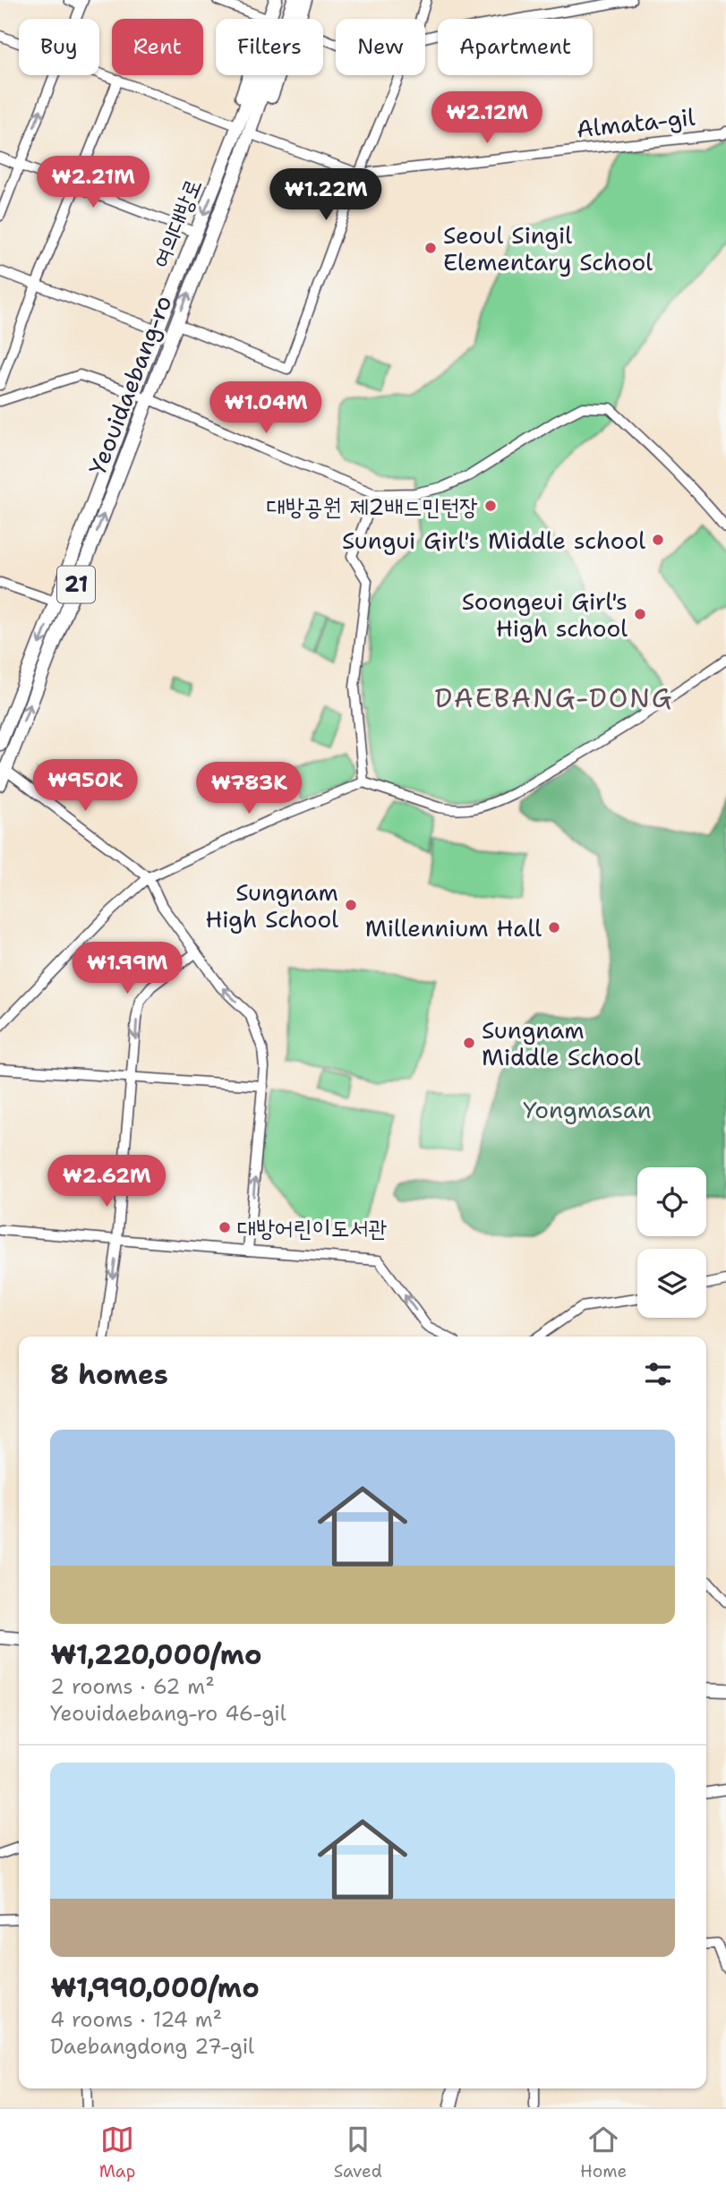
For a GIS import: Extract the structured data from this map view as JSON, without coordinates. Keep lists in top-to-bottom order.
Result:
{
  "streets": {
    "main road": ["여의대방로", "Yeouidaebang-ro", "21"],
    "street": ["Almata-gil"]
  },
  "crossings": [
    ["Almata-gil", "21"],
    ["여의대방로", "Yeouidaebang-ro"],
    ["여의대방로", "21"],
    ["Yeouidaebang-ro", "21"]
  ],
  "one_way": ["Yeouidaebang-ro"],
  "districts": ["DAEBANG-DONG"],
  "parks": ["Yongmasan"],
  "places": [
    "Seoul Singil Elementary School",
    "대방공원 제2배드민턴장",
    "Sungui Girl's Middle school",
    "Soongeui Girl's High school",
    "Sungnam High School",
    "Millennium Hall",
    "Sungnam Middle School",
    "대방어린이도서관"
  ],
  "page": {
    "chip": [
      "Buy",
      "Rent",
      "Filters",
      "New",
      "Apartment"
    ],
    "price": [
      "₩2.12M",
      "₩2.21M",
      "₩1.22M",
      "₩1.04M",
      "₩950K",
      "₩783K",
      "₩1.99M",
      "₩2.62M"
    ],
    "heading": "8 homes",
    "list": [
      {
        "name": "₩1,220,000/mo",
        "note": "2 rooms · 62 m² · Yeouidaebang-ro 46-gil"
      },
      {
        "name": "₩1,990,000/mo",
        "note": "4 rooms · 124 m² · Daebangdong 27-gil"
      }
    ],
    "tabs": ["Map", "Saved", "Home"]
  }
}
